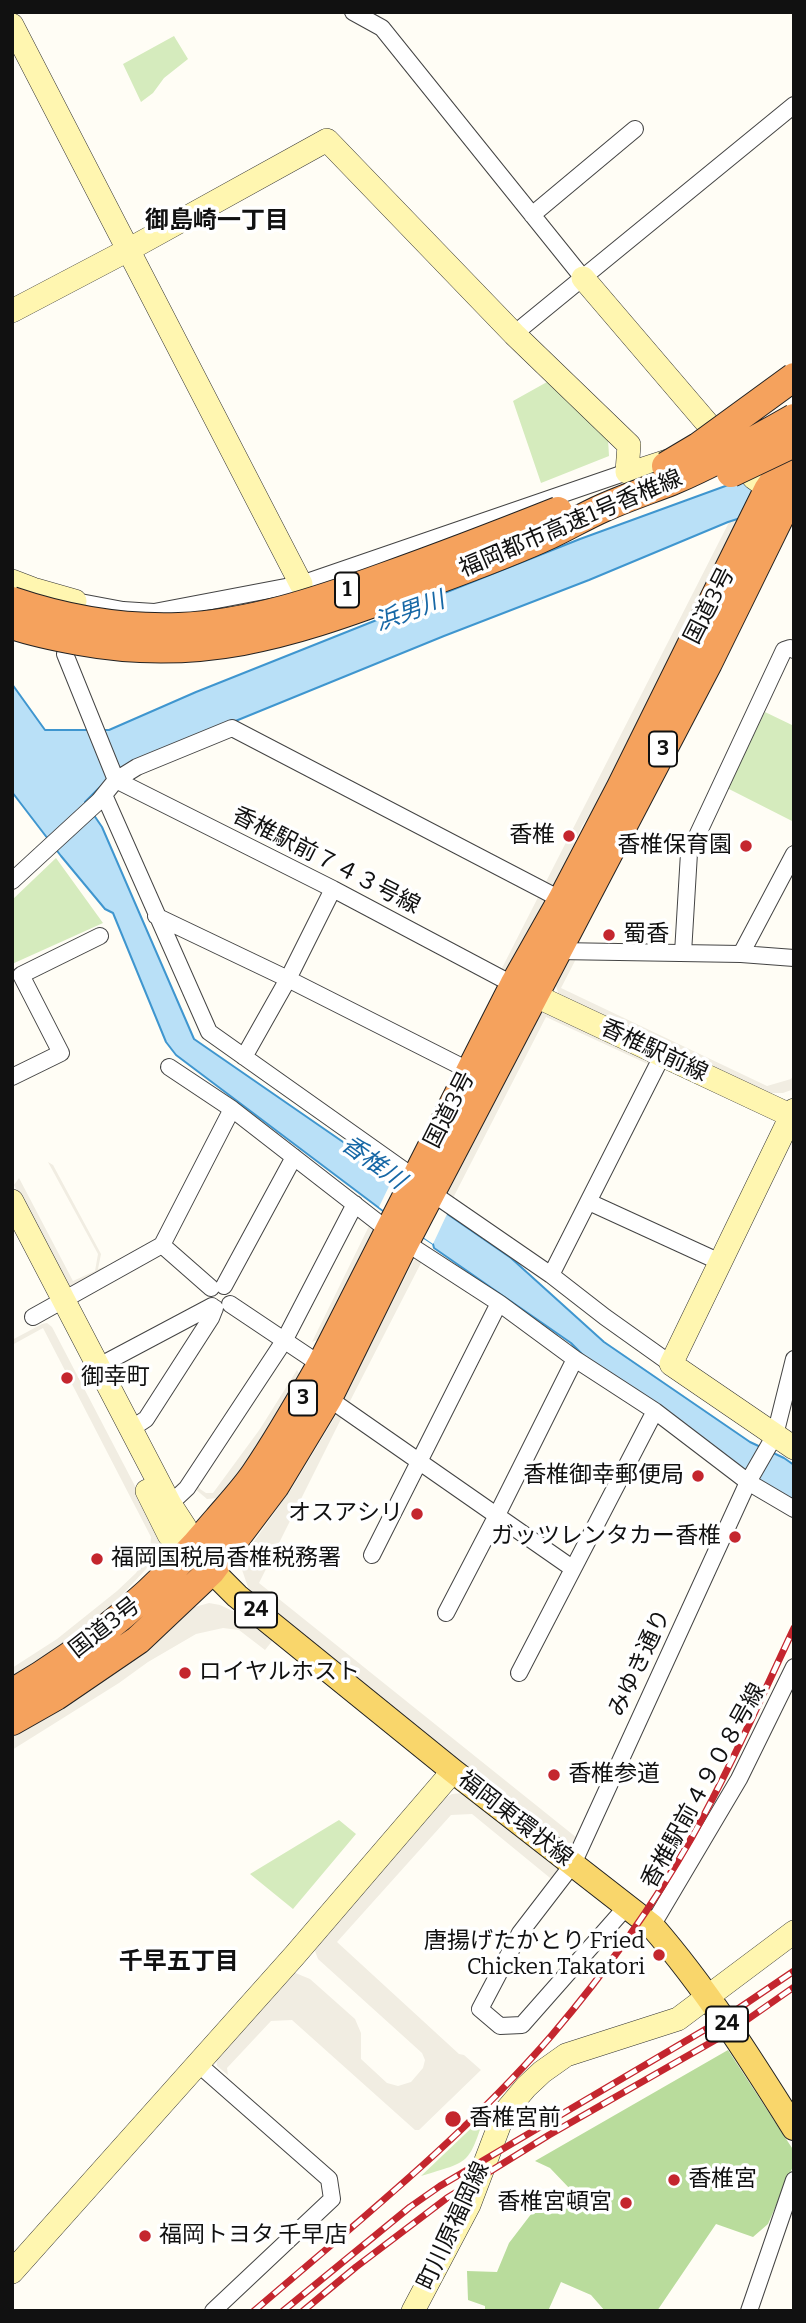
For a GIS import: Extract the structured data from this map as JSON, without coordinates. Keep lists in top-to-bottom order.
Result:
{
  "streets": {
    "highway": [
      "福岡都市高速1号香椎線",
      "1",
      "国道3号",
      "3"
    ],
    "main road": ["24", "福岡東環状線"],
    "street": [
      "香椎駅前７４３号線",
      "香椎駅前線",
      "みゆき通り",
      "香椎駅前４９０８号線",
      "町川原福岡線"
    ]
  },
  "crossings": [
    ["国道3号", "香椎駅前７４３号線"],
    ["国道3号", "香椎駅前線"],
    ["国道3号", "福岡東環状線"],
    ["香椎駅前７４３号線", "香椎駅前線"],
    ["みゆき通り", "福岡東環状線"],
    ["香椎駅前４９０８号線", "福岡東環状線"],
    ["福岡東環状線", "町川原福岡線"]
  ],
  "districts": ["御島崎一丁目", "千早五丁目"],
  "water": ["浜男川", "香椎川"],
  "places": [
    "香椎",
    "香椎保育園",
    "蜀香",
    "御幸町",
    "香椎御幸郵便局",
    "オスアシリ",
    "ガッツレンタカー香椎",
    "福岡国税局香椎税務署",
    "ロイヤルホスト",
    "香椎参道",
    "唐揚げたかとり Fried Chicken Takatori",
    "香椎宮前",
    "香椎宮",
    "香椎宮頓宮",
    "福岡トヨタ 千早店"
  ]
}
